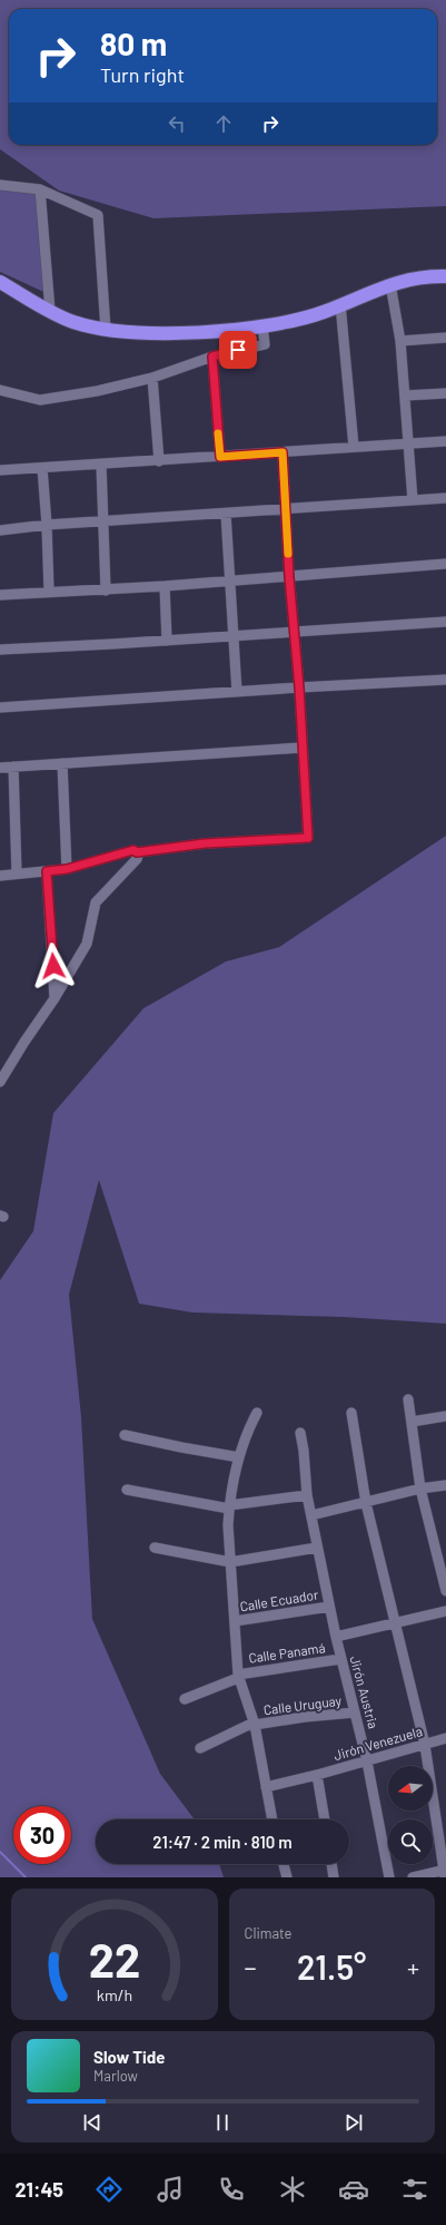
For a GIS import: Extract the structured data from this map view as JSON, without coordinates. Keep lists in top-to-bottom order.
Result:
{
  "streets": {
    "street": [
      "Calle Ecuador",
      "Calle Panamá",
      "Jirón Austria",
      "Calle Uruguay",
      "Jirón Venezuela"
    ]
  },
  "crossings": [
    ["Calle Ecuador", "Jirón Austria"],
    ["Calle Panamá", "Jirón Austria"],
    ["Jirón Austria", "Calle Uruguay"],
    ["Jirón Austria", "Jirón Venezuela"]
  ],
  "north": "left",
  "page": {
    "turn": ["80 m", "Turn right"],
    "limit": "30",
    "trip": "21:47 · 2 min · 810 m",
    "tile": "Climate",
    "heat": ["−", "21.5°", "+"],
    "song": ["Slow Tide", "Marlow"],
    "tabs": "21:45",
    "gauge": ["22", "km/h"]
  }
}
